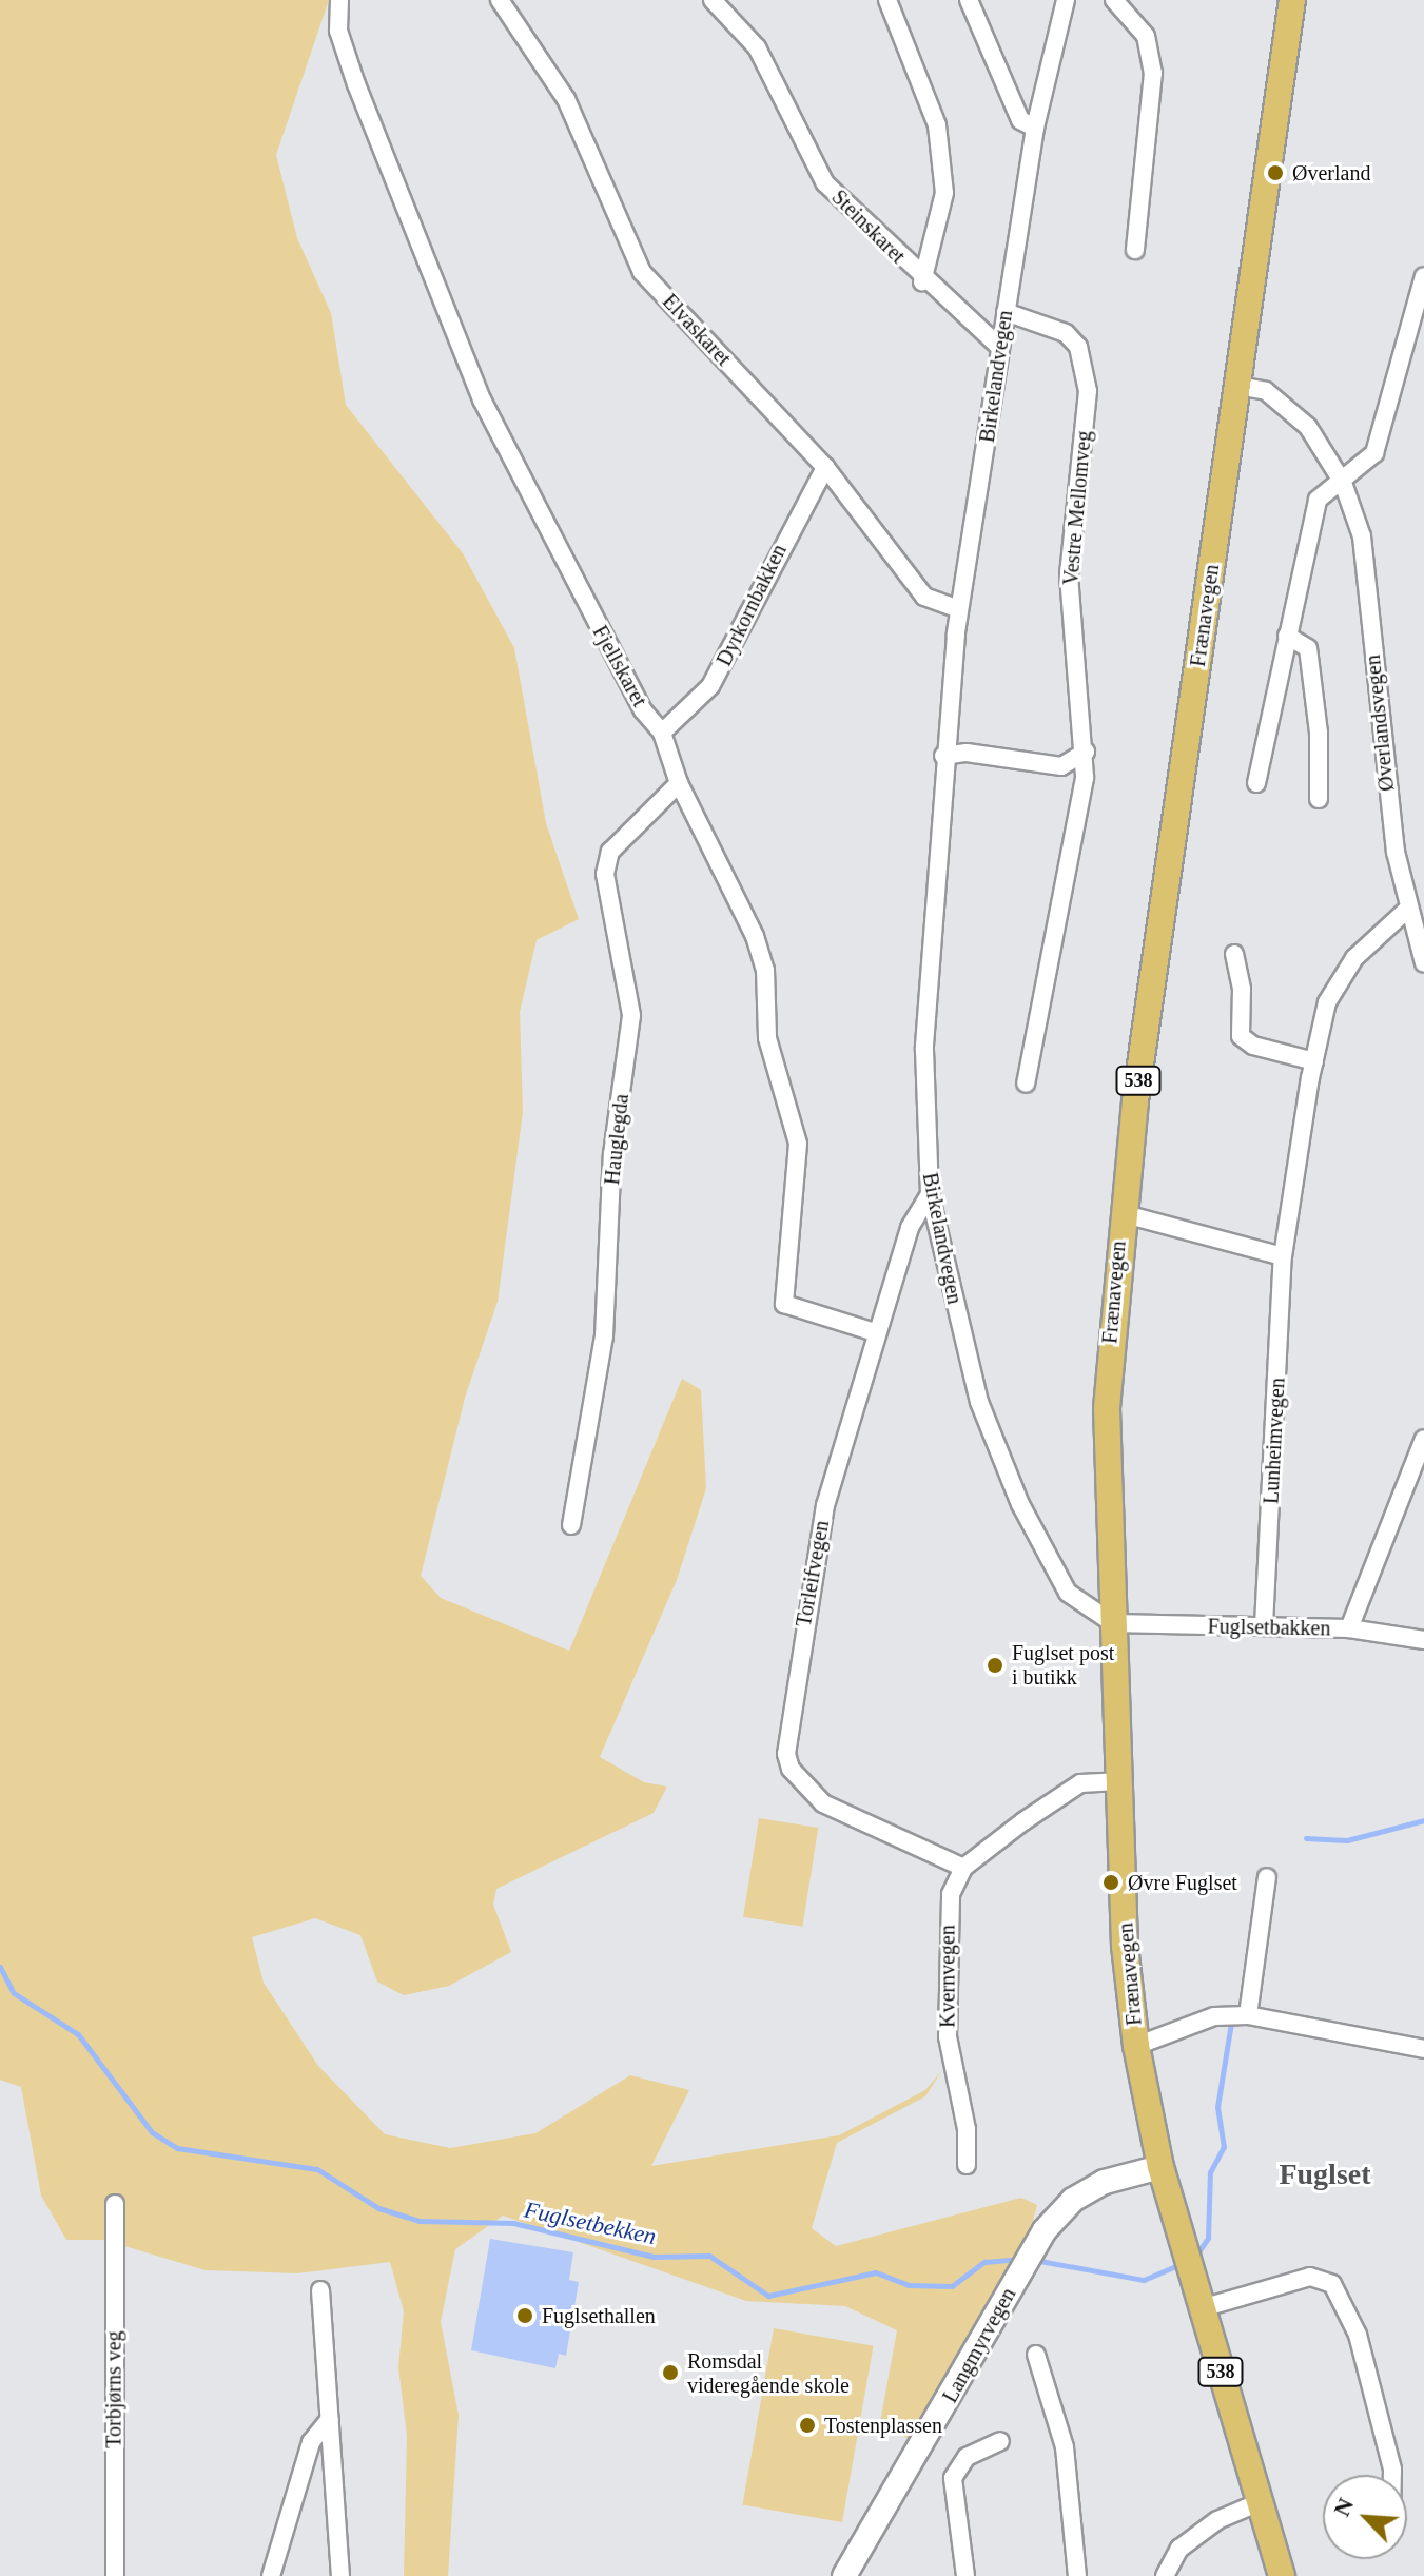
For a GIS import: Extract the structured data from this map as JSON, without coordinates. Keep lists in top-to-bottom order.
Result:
{
  "streets": {
    "main road": ["Frænavegen", "538", "Langmyrvegen"],
    "street": [
      "Steinskaret",
      "Elvaskaret",
      "Birkelandvegen",
      "Vestre Mellomveg",
      "Dyrkornbakken",
      "Fjellskaret",
      "Øverlandsvegen",
      "Hauglegda",
      "Lunheimvegen",
      "Torleifvegen",
      "Fuglsetbakken",
      "Kvernvegen",
      "Torbjørns veg"
    ]
  },
  "crossings": [
    ["Steinskaret", "Birkelandvegen"],
    ["Elvaskaret", "Birkelandvegen"],
    ["Elvaskaret", "Dyrkornbakken"],
    ["Birkelandvegen", "Vestre Mellomveg"],
    ["Birkelandvegen", "Frænavegen"],
    ["Birkelandvegen", "Torleifvegen"],
    ["Birkelandvegen", "Fuglsetbakken"],
    ["Dyrkornbakken", "Fjellskaret"],
    ["Frænavegen", "Øverlandsvegen"],
    ["Frænavegen", "Fuglsetbakken"],
    ["Frænavegen", "Langmyrvegen"],
    ["Fjellskaret", "Hauglegda"],
    ["Fjellskaret", "Torleifvegen"],
    ["Øverlandsvegen", "Lunheimvegen"],
    ["Lunheimvegen", "Fuglsetbakken"],
    ["Torleifvegen", "Kvernvegen"]
  ],
  "districts": ["Fuglset"],
  "water": ["Fuglsetbekken"],
  "places": [
    "Øverland",
    "Fuglset post i butikk",
    "Øvre Fuglset",
    "Fuglsethallen",
    "Romsdal videregående skole",
    "Tostenplassen"
  ],
  "north": "top left"
}
